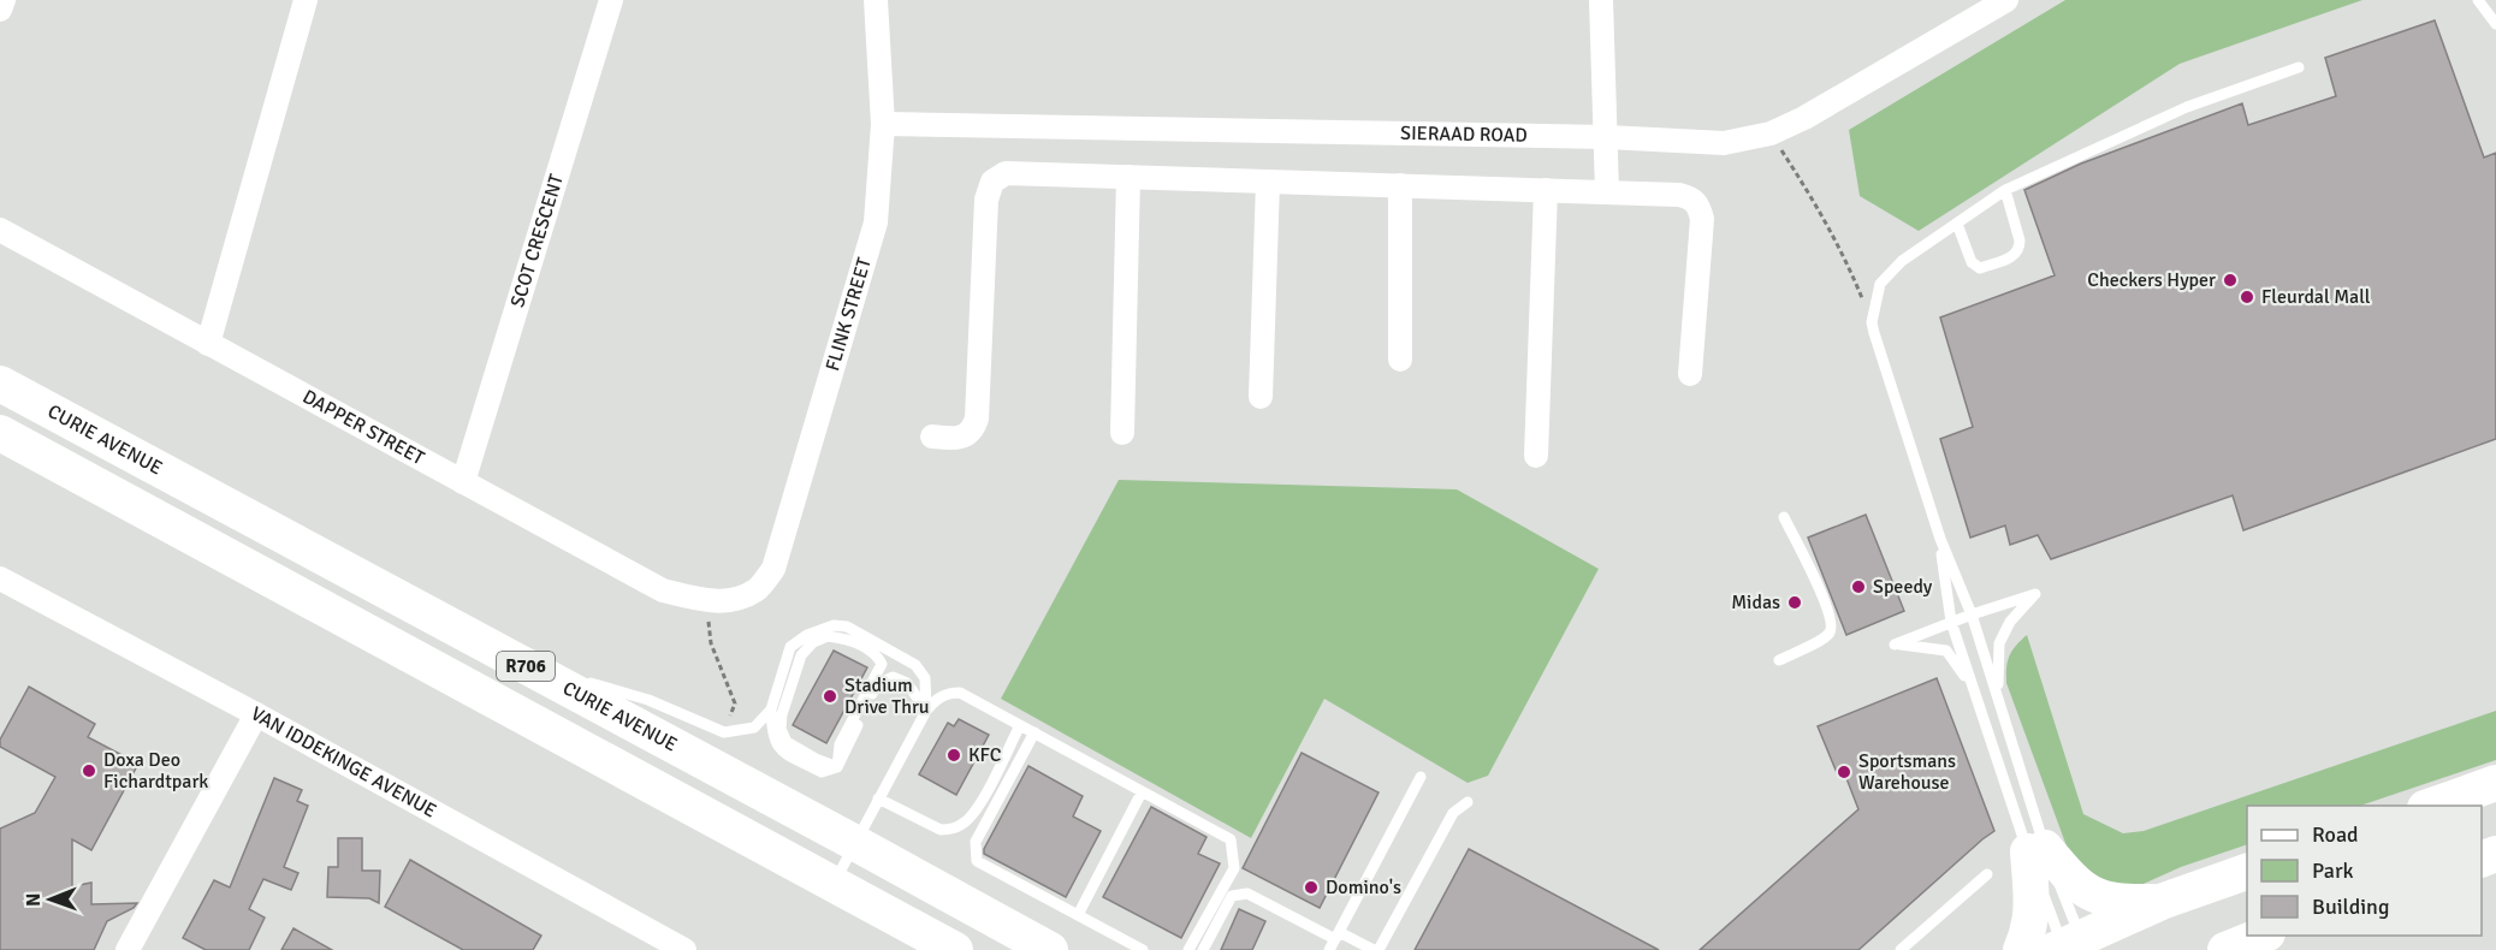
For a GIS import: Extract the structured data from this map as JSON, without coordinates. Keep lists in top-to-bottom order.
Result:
{
  "streets": {
    "main road": ["CURIE AVENUE", "R706"],
    "street": [
      "SIERAAD ROAD",
      "SCOT CRESCENT",
      "FLINK STREET",
      "DAPPER STREET",
      "VAN IDDEKINGE AVENUE"
    ]
  },
  "crossings": [
    ["SIERAAD ROAD", "FLINK STREET"],
    ["SCOT CRESCENT", "DAPPER STREET"],
    ["FLINK STREET", "DAPPER STREET"]
  ],
  "places": [
    "Checkers Hyper",
    "Fleurdal Mall",
    "Speedy",
    "Midas",
    "Stadium Drive Thru",
    "KFC",
    "Doxa Deo Fichardtpark",
    "Sportsmans Warehouse",
    "Domino's"
  ],
  "legend": ["Road", "Park", "Building"],
  "north": "left"
}
